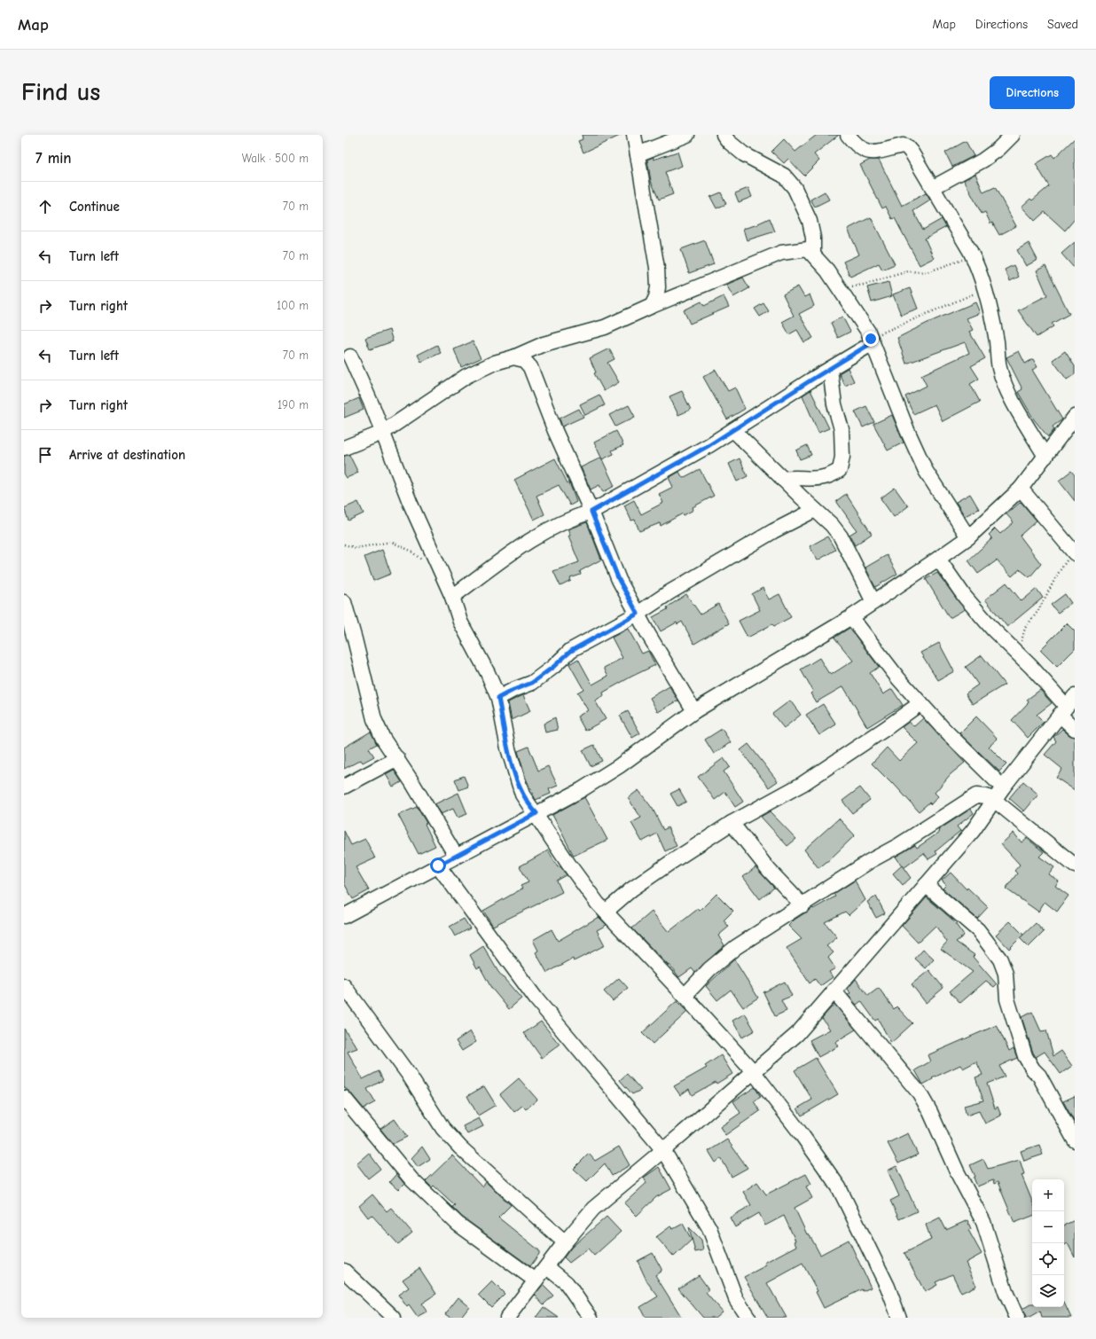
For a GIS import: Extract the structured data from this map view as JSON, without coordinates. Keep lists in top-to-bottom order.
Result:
{
  "page": {
    "header": "Map",
    "nav": ["Map", "Directions", "Saved"],
    "buttons": "Directions",
    "title": "Find us",
    "heading": ["7 min", "Walk · 500 m"],
    "list": [
      ["Continue", "70 m"],
      ["Turn left", "70 m"],
      ["Turn right", "100 m"],
      ["Turn left", "70 m"],
      ["Turn right", "190 m"],
      "Arrive at destination"
    ],
    "map_buttons": ["+", "−"]
  }
}
